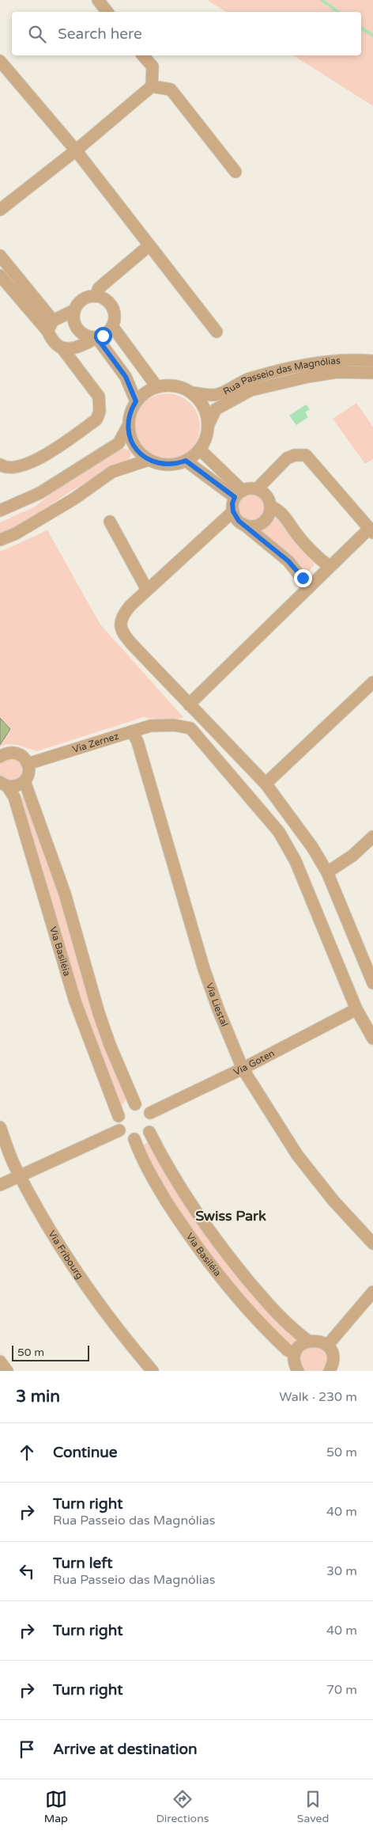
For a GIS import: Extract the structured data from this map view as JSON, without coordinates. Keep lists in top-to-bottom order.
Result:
{
  "streets": {
    "street": [
      "Rua Passeio das Magnólias",
      "Via Zernez",
      "Via Basiléia",
      "Via Liestal",
      "Via Goten",
      "Via Fribourg"
    ]
  },
  "crossings": [
    ["Via Zernez", "Via Liestal"],
    ["Via Zernez", "Via Goten"],
    ["Via Basiléia", "Via Goten"],
    ["Via Liestal", "Via Goten"]
  ],
  "districts": ["Swiss Park"],
  "scale_bar": "50 m",
  "page": {
    "search": "Search here",
    "scale": "50 m",
    "heading": ["3 min", "Walk · 230 m"],
    "list": [
      ["Continue", "50 m"],
      ["Turn right", "Rua Passeio das Magnólias", "40 m"],
      ["Turn left", "Rua Passeio das Magnólias", "30 m"],
      ["Turn right", "40 m"],
      ["Turn right", "70 m"],
      "Arrive at destination"
    ],
    "nav": ["Map", "Directions", "Saved"]
  }
}
